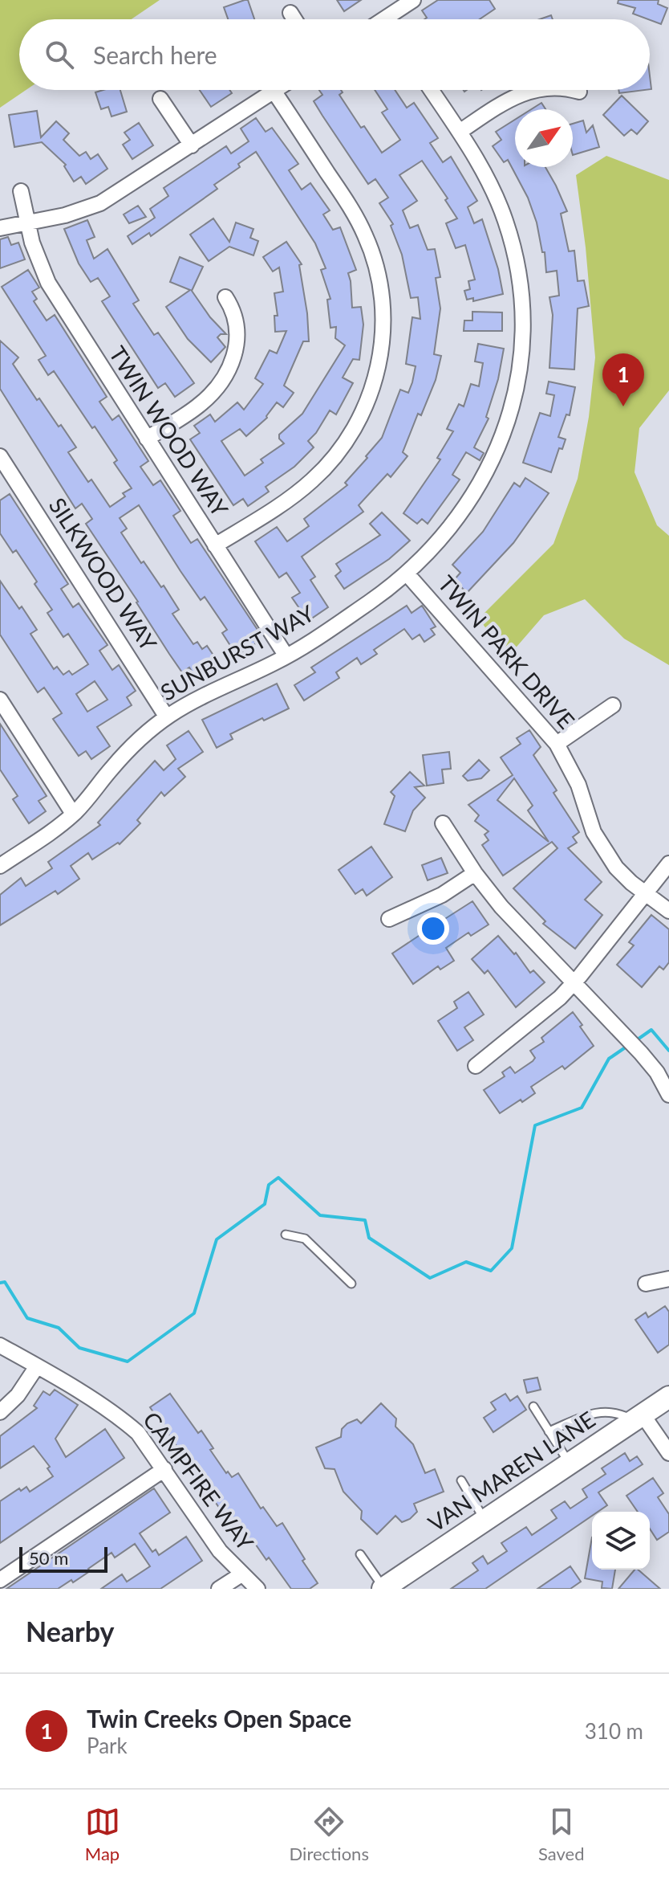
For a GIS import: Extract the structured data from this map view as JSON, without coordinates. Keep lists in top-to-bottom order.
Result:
{
  "streets": {
    "main road": ["VAN MAREN LANE"],
    "street": [
      "TWIN WOOD WAY",
      "SILKWOOD WAY",
      "TWIN PARK DRIVE",
      "SUNBURST WAY",
      "CAMPFIRE WAY"
    ]
  },
  "crossings": [
    ["TWIN WOOD WAY", "SUNBURST WAY"],
    ["SILKWOOD WAY", "SUNBURST WAY"],
    ["TWIN PARK DRIVE", "SUNBURST WAY"]
  ],
  "scale_bar": "50 m",
  "north": "top right",
  "page": {
    "search": "Search here",
    "pins": "1",
    "scale": "50 m",
    "heading": "Nearby",
    "list": [
      {
        "mark": "1",
        "name": "Twin Creeks Open Space",
        "note": "Park",
        "value": "310 m"
      }
    ],
    "nav": ["Map", "Directions", "Saved"]
  }
}
